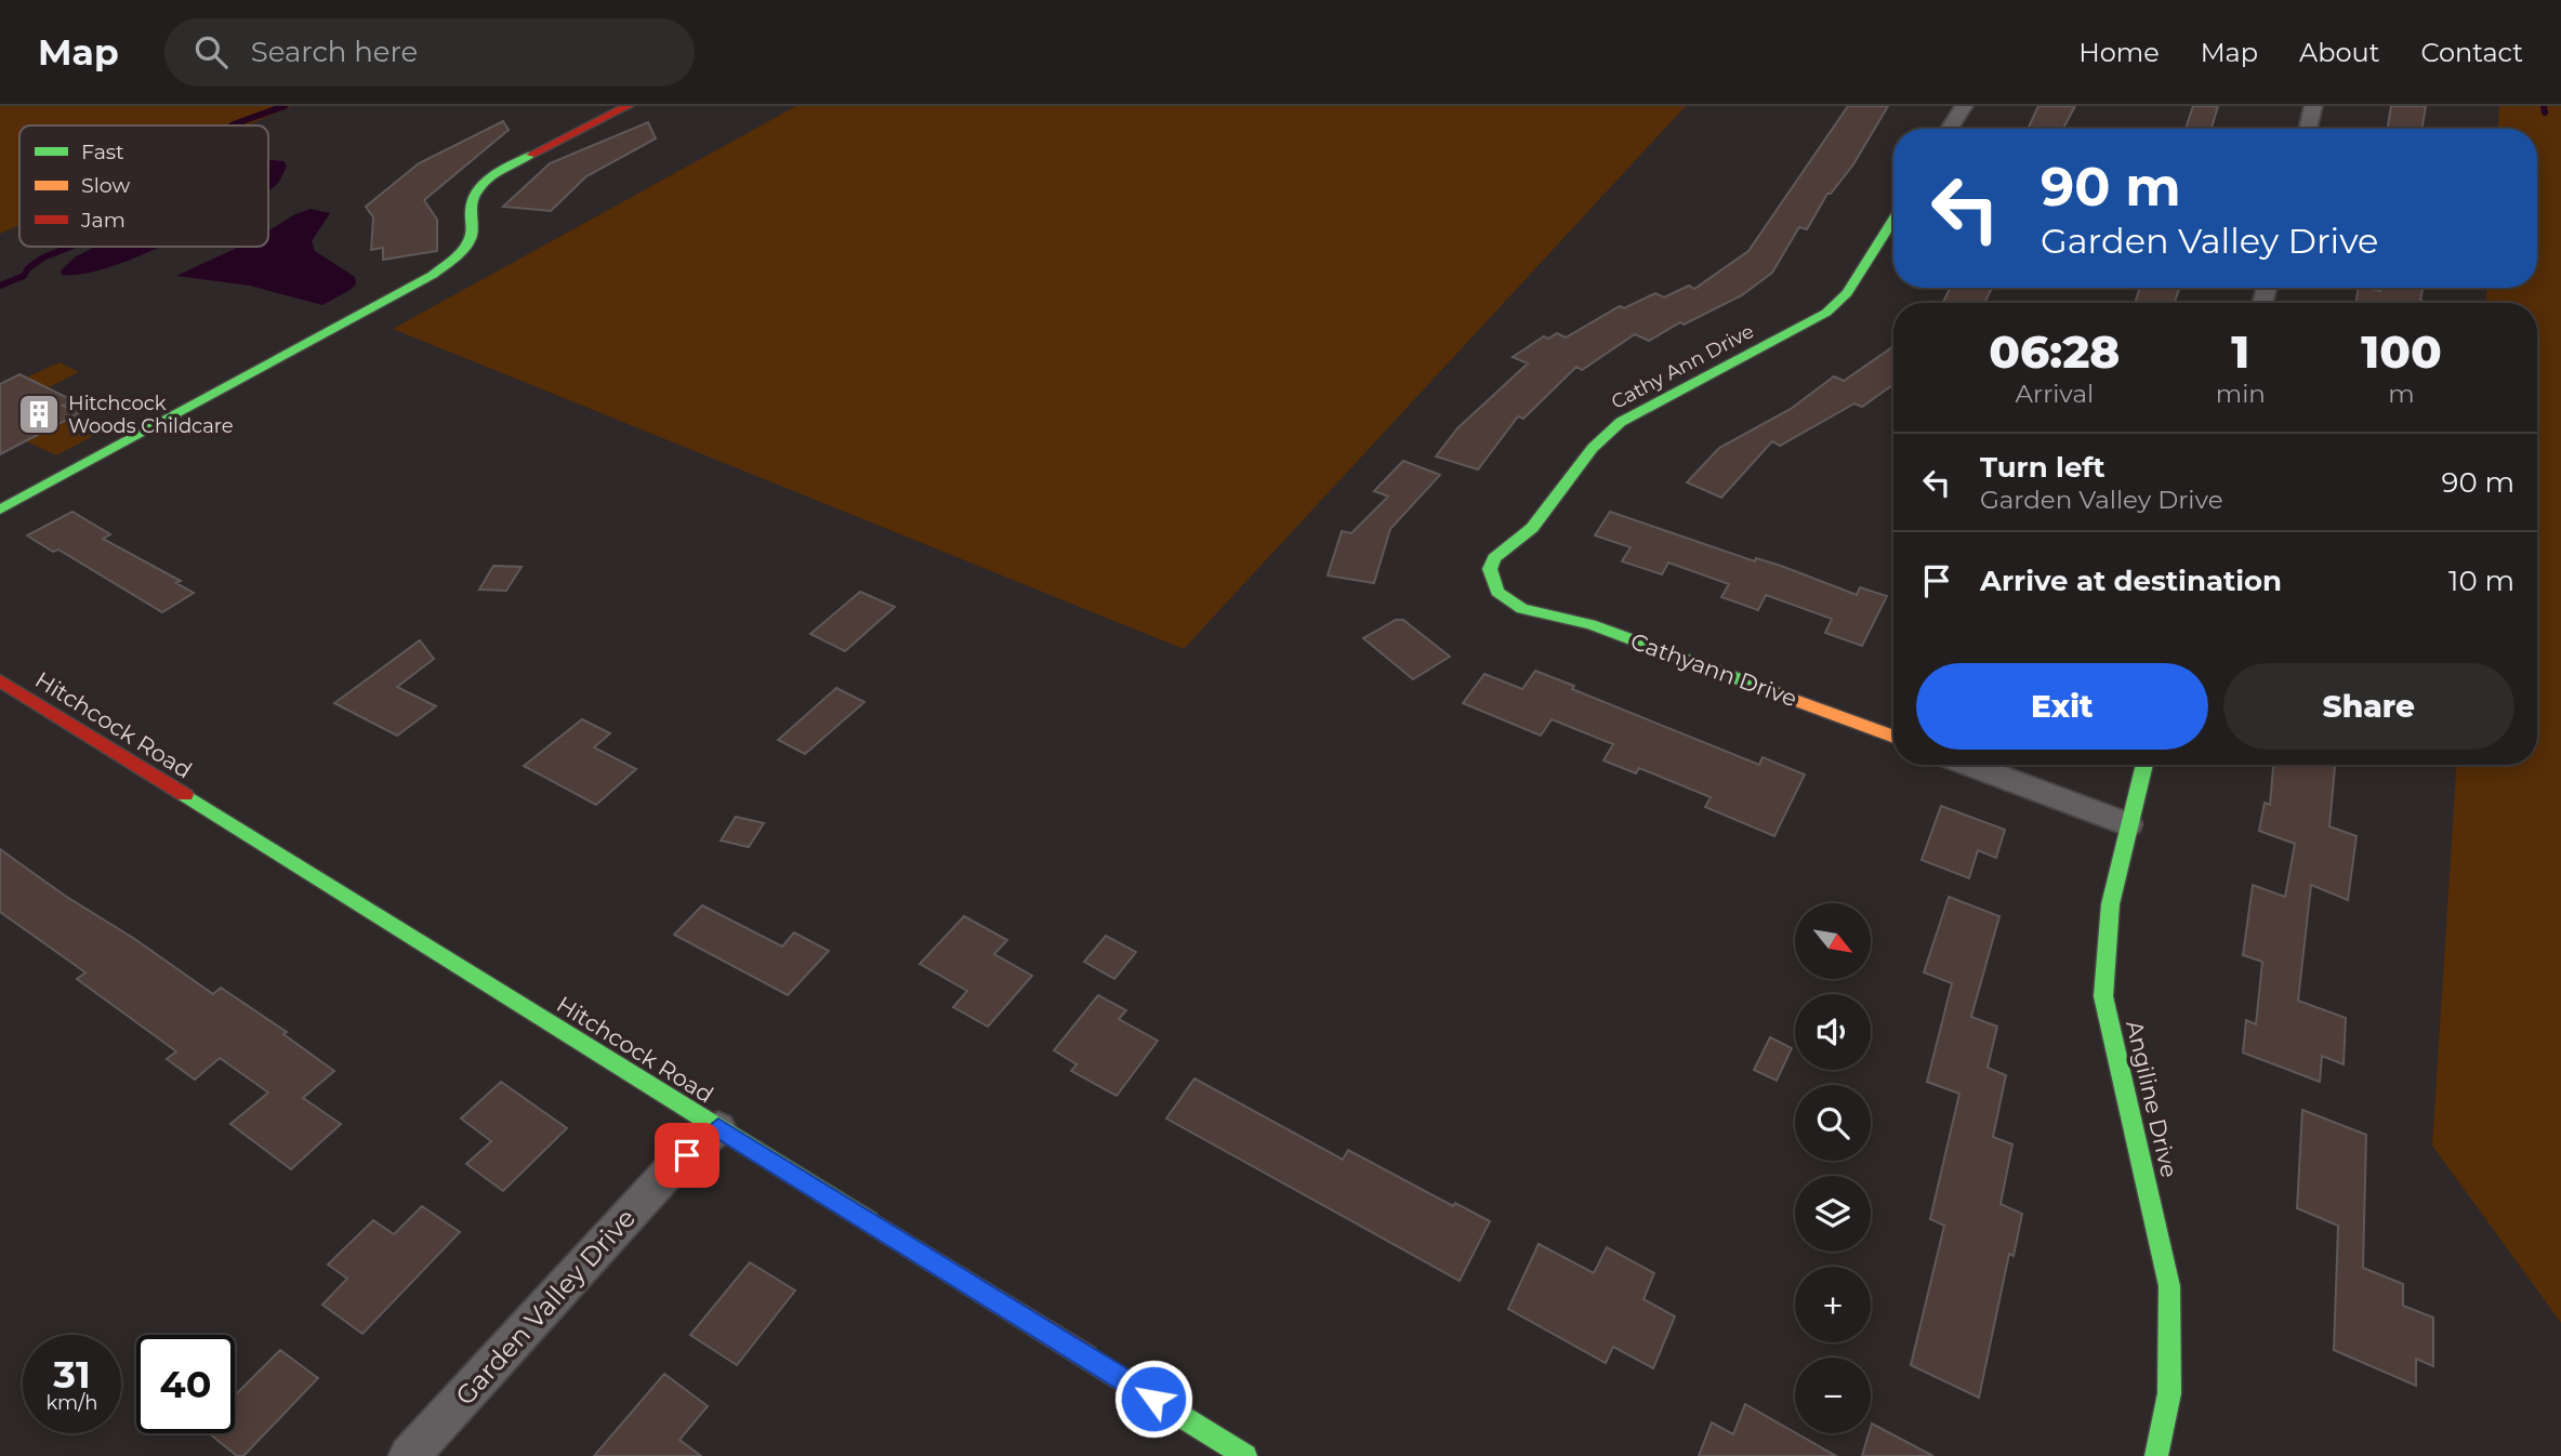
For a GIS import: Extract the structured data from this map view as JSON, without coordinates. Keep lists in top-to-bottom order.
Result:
{
  "streets": {
    "street": [
      "Cathy Ann Drive",
      "Cathyann Drive",
      "Hitchcock Road",
      "Angiline Drive",
      "Garden Valley Drive"
    ]
  },
  "crossings": [
    ["Cathy Ann Drive", "Cathyann Drive"],
    ["Hitchcock Road", "Garden Valley Drive"]
  ],
  "places": {
    "building": ["Hitchcock Woods Childcare"]
  },
  "legend": ["Fast", "Slow", "Jam"],
  "north": "bottom right",
  "page": {
    "header": "Map",
    "search": "Search here",
    "nav": [
      "Home",
      "Map",
      "About",
      "Contact"
    ],
    "turn": ["90 m", "Garden Valley Drive"],
    "eta": [
      "06:28",
      "Arrival",
      "1",
      "min",
      "100",
      "m"
    ],
    "list": [
      {
        "name": "Turn left",
        "note": "Garden Valley Drive",
        "value": "90 m"
      },
      {
        "name": "Arrive at destination",
        "value": "10 m"
      }
    ],
    "buttons": ["Exit", "Share"],
    "map_buttons": ["+", "−"],
    "speed": "31 km/h",
    "limit": "40"
  }
}
